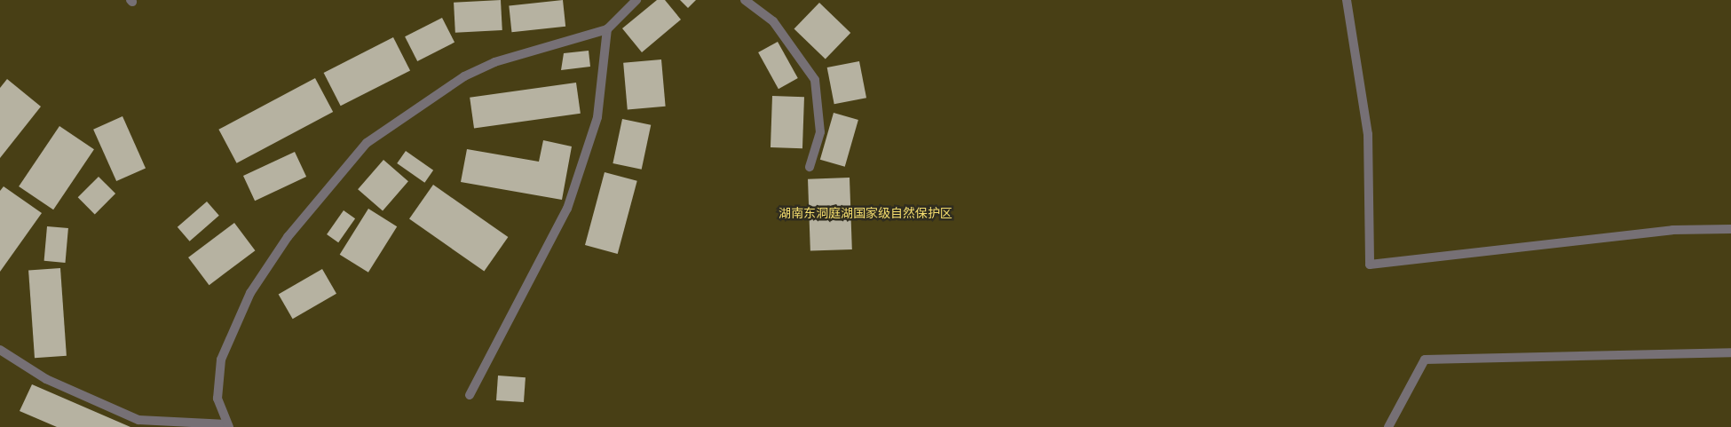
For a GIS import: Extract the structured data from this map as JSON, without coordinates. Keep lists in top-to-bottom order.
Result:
{
  "parks": ["湖南东洞庭湖国家级自然保护区"]
}
